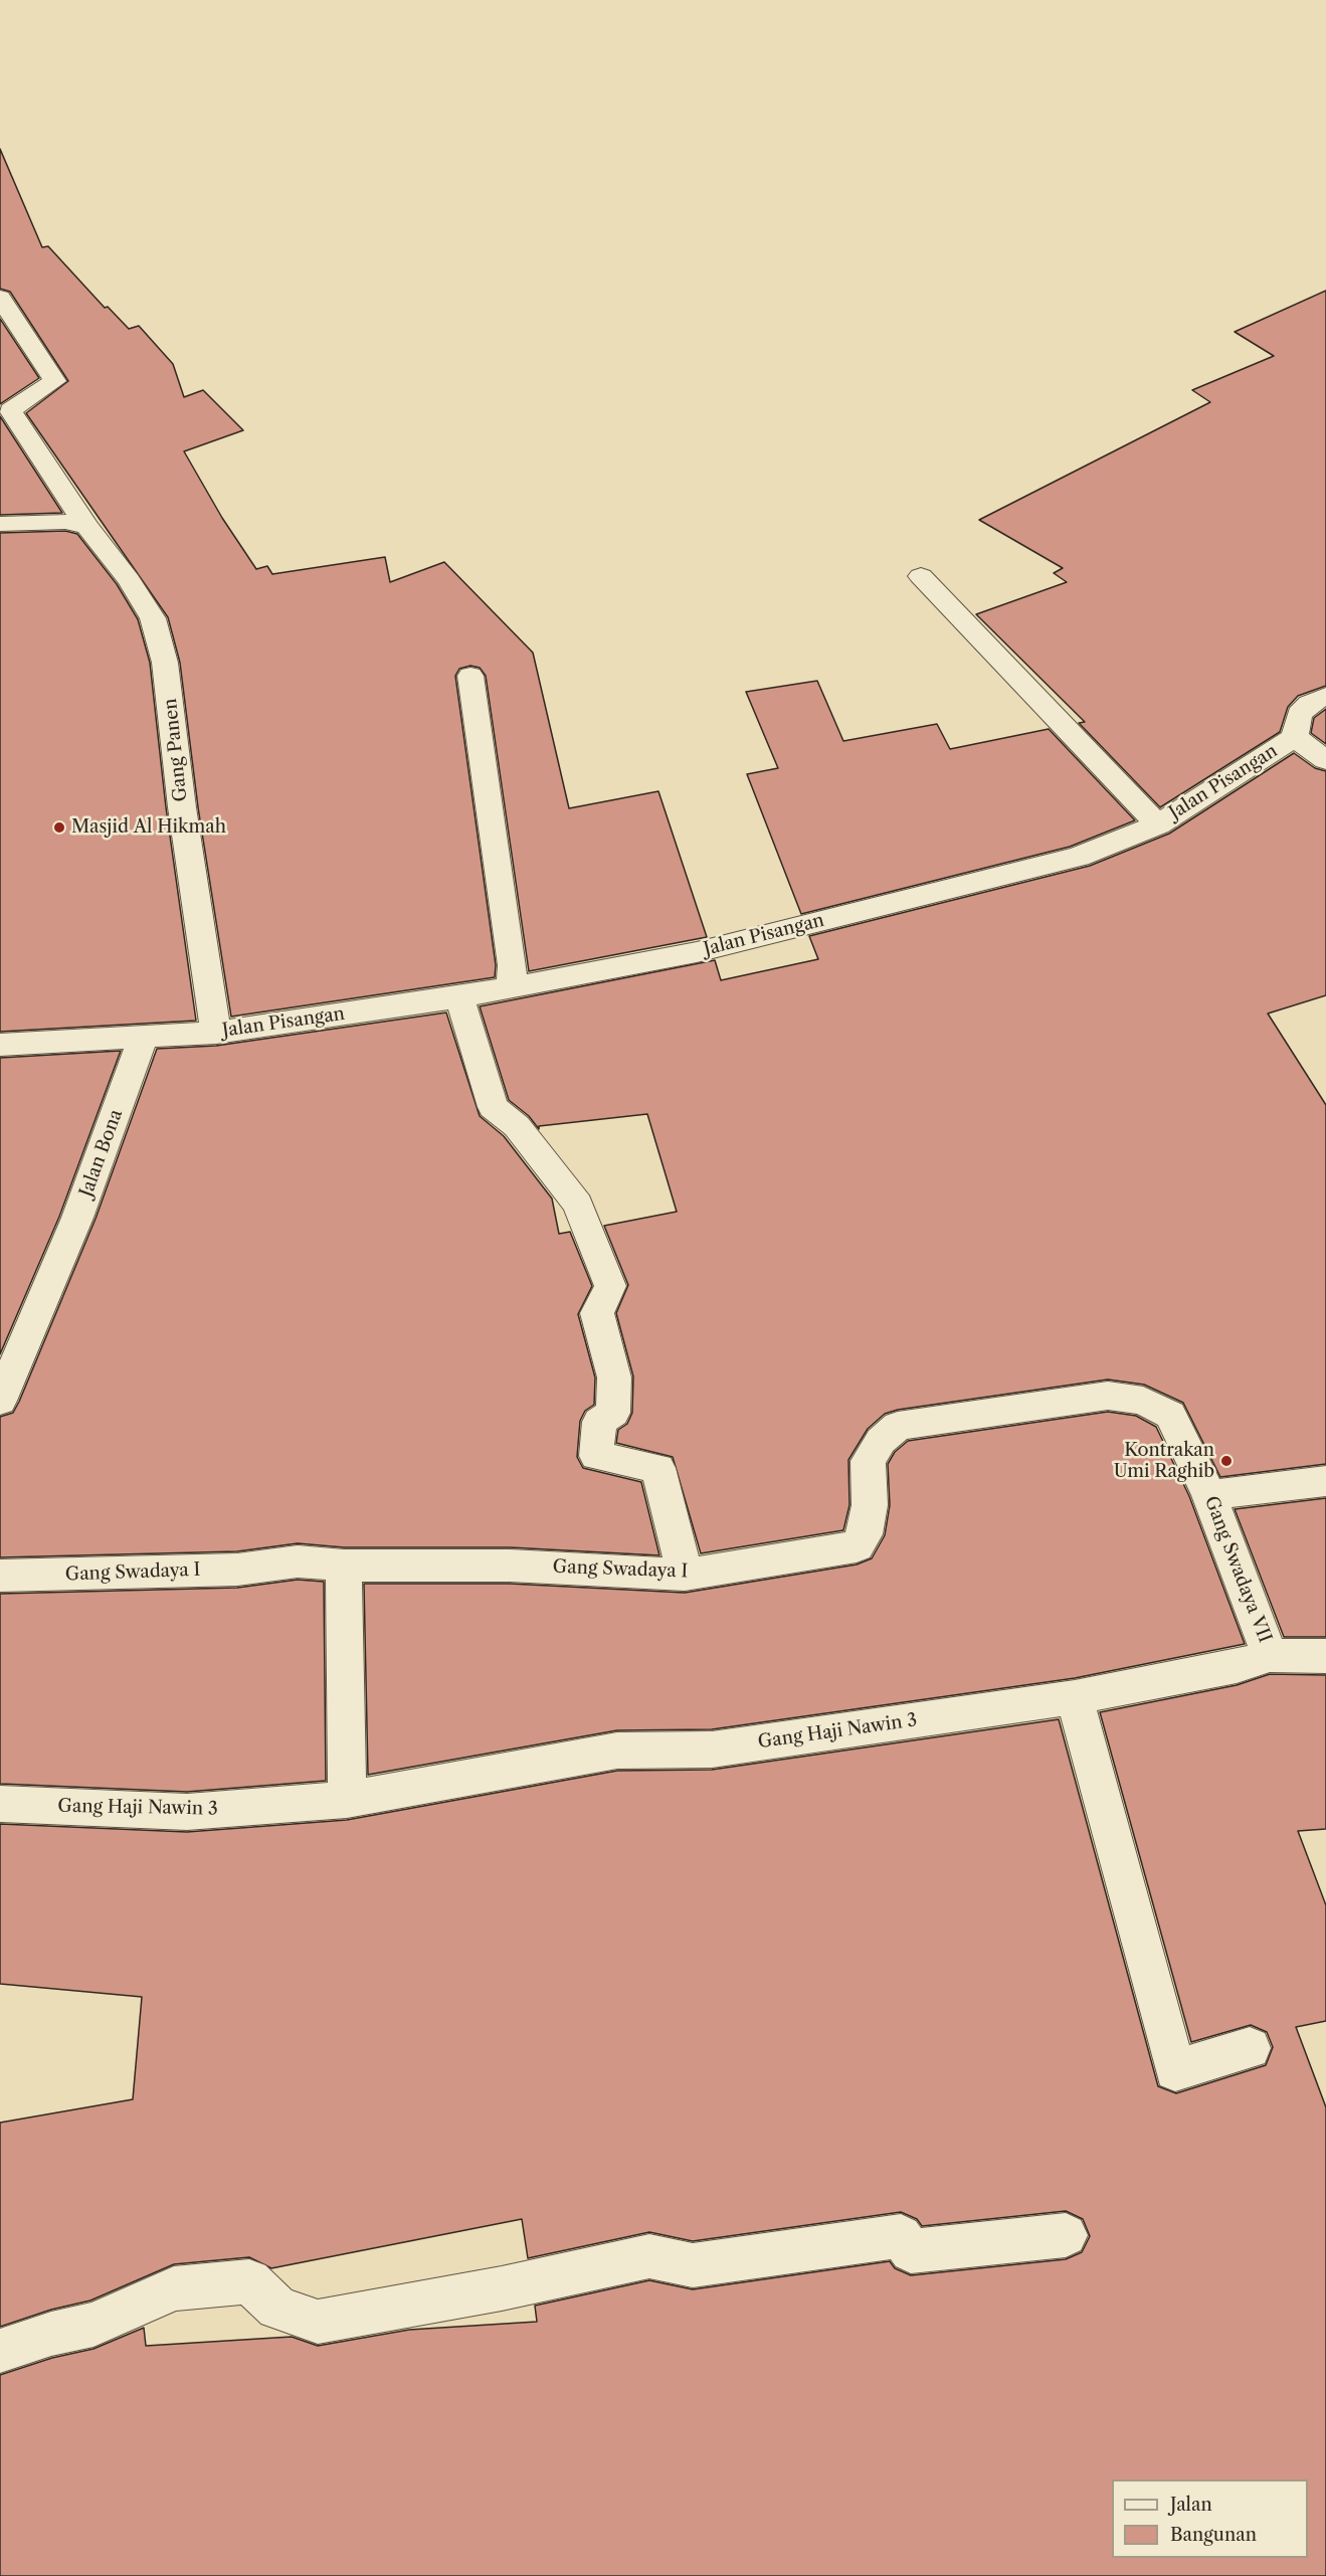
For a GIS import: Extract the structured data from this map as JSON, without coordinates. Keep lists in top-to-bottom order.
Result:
{
  "streets": {
    "street": [
      "Gang Panen",
      "Jalan Pisangan",
      "Jalan Bona",
      "Gang Swadaya I",
      "Gang Swadaya VII",
      "Gang Haji Nawin 3"
    ]
  },
  "crossings": [
    ["Gang Panen", "Jalan Pisangan"],
    ["Jalan Pisangan", "Jalan Bona"],
    ["Gang Swadaya I", "Gang Swadaya VII"],
    ["Gang Swadaya VII", "Gang Haji Nawin 3"]
  ],
  "places": ["Masjid Al Hikmah", "Kontrakan Umi Raghib"],
  "legend": ["Jalan", "Bangunan"]
}
